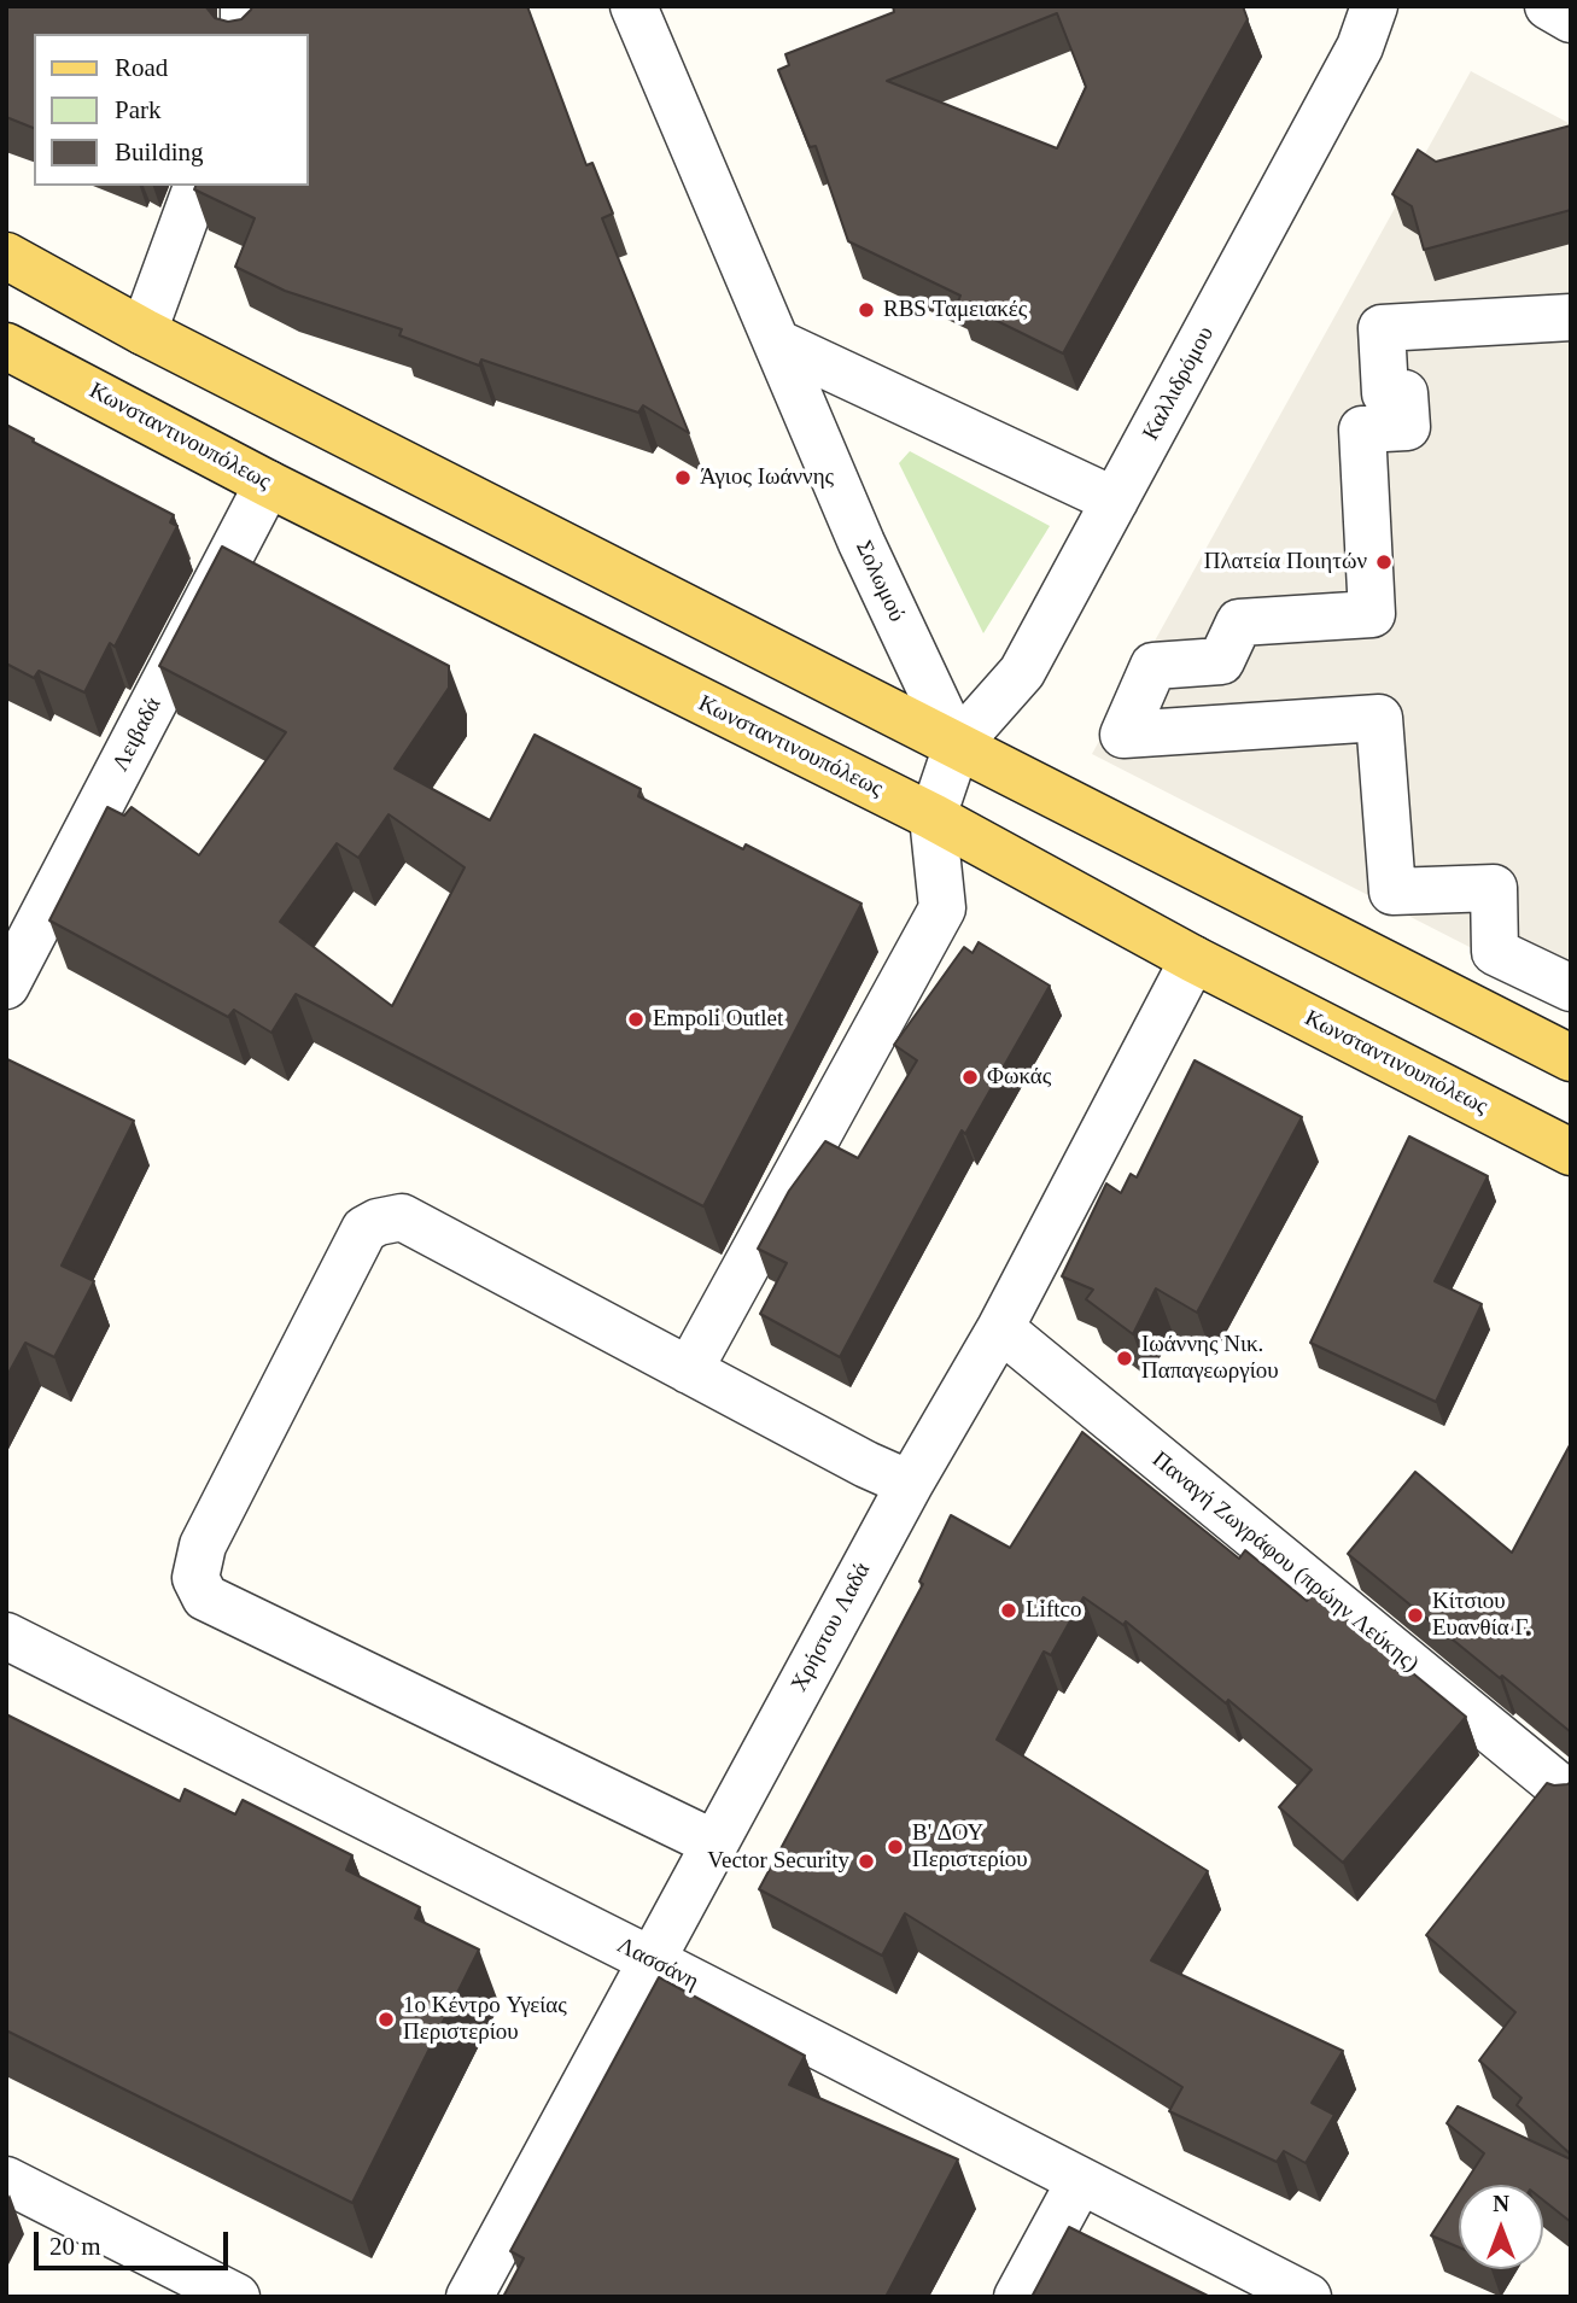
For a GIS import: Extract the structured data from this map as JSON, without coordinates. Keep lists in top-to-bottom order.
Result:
{
  "streets": {
    "main road": ["Κωνσταντινουπόλεως"],
    "street": [
      "Καλλιδρόμου",
      "Σολωμού",
      "Λειβαδά",
      "Παναγή Ζωγράφου (πρώην Λεύκης)",
      "Χρήστου Λαδά",
      "Λασσάνη"
    ]
  },
  "crossings": [
    ["Καλλιδρόμου", "Σολωμού"],
    ["Κωνσταντινουπόλεως", "Λειβαδά"],
    ["Κωνσταντινουπόλεως", "Χρήστου Λαδά"],
    ["Παναγή Ζωγράφου (πρώην Λεύκης)", "Χρήστου Λαδά"],
    ["Χρήστου Λαδά", "Λασσάνη"]
  ],
  "places": [
    "RBS Ταμειακές",
    "Άγιος Ιωάννης",
    "Πλατεία Ποιητών",
    "Empoli Outlet",
    "Φωκάς",
    "Ιωάννης Νικ. Παπαγεωργίου",
    "Liftco",
    "Κίτσιου Ευανθία Γ.",
    "Β' ΔΟΥ Περιστερίου",
    "Vector Security",
    "1ο Κέντρο Υγείας Περιστερίου"
  ],
  "legend": ["Road", "Park", "Building"],
  "scale_bar": "20 m",
  "north": "top"
}
